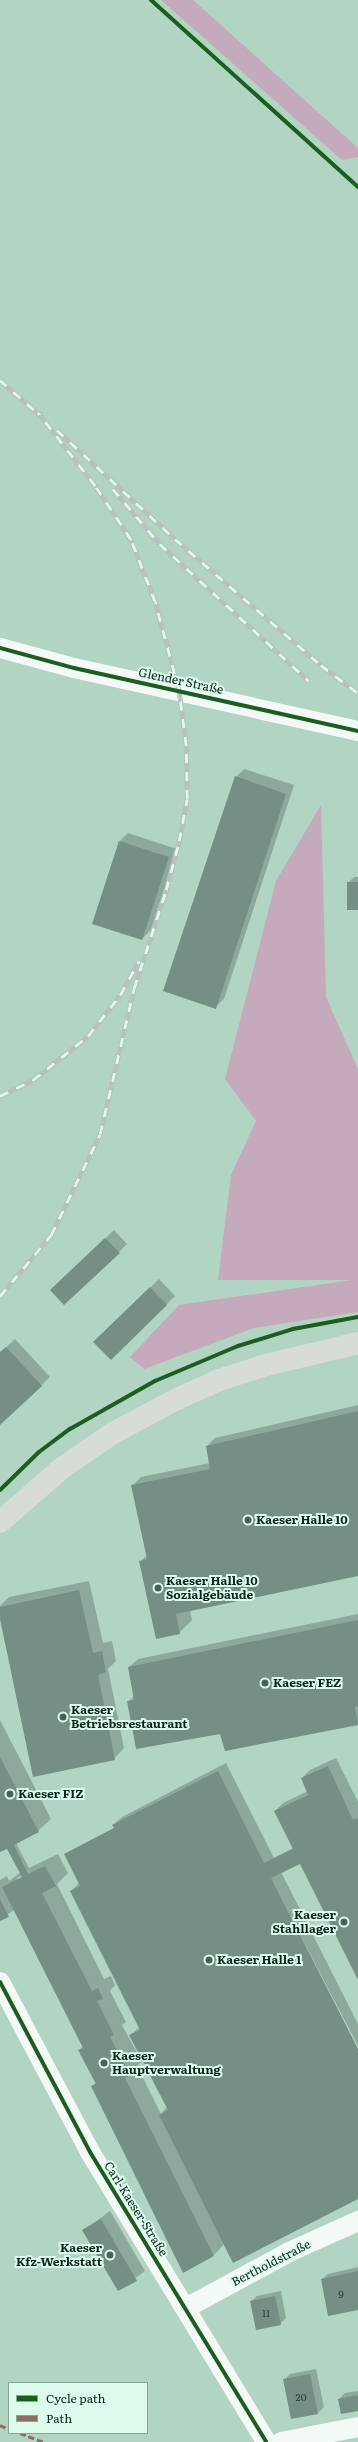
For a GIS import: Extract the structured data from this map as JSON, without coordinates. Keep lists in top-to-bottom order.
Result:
{
  "streets": {
    "street": ["Glender Straße", "Carl-Kaeser-Straße", "Bertholdstraße"]
  },
  "crossings": [
    ["Carl-Kaeser-Straße", "Bertholdstraße"]
  ],
  "places": [
    "Kaeser Halle 10",
    "Kaeser Halle 10 Sozialgebäude",
    "Kaeser FEZ",
    "Kaeser Betriebsrestaurant",
    "Kaeser FIZ",
    "Kaeser Stahllager",
    "Kaeser Halle 1",
    "Kaeser Hauptverwaltung",
    "Kaeser Kfz-Werkstatt"
  ],
  "house_numbers": ["9", "11", "20"],
  "legend": ["Cycle path", "Path"]
}
